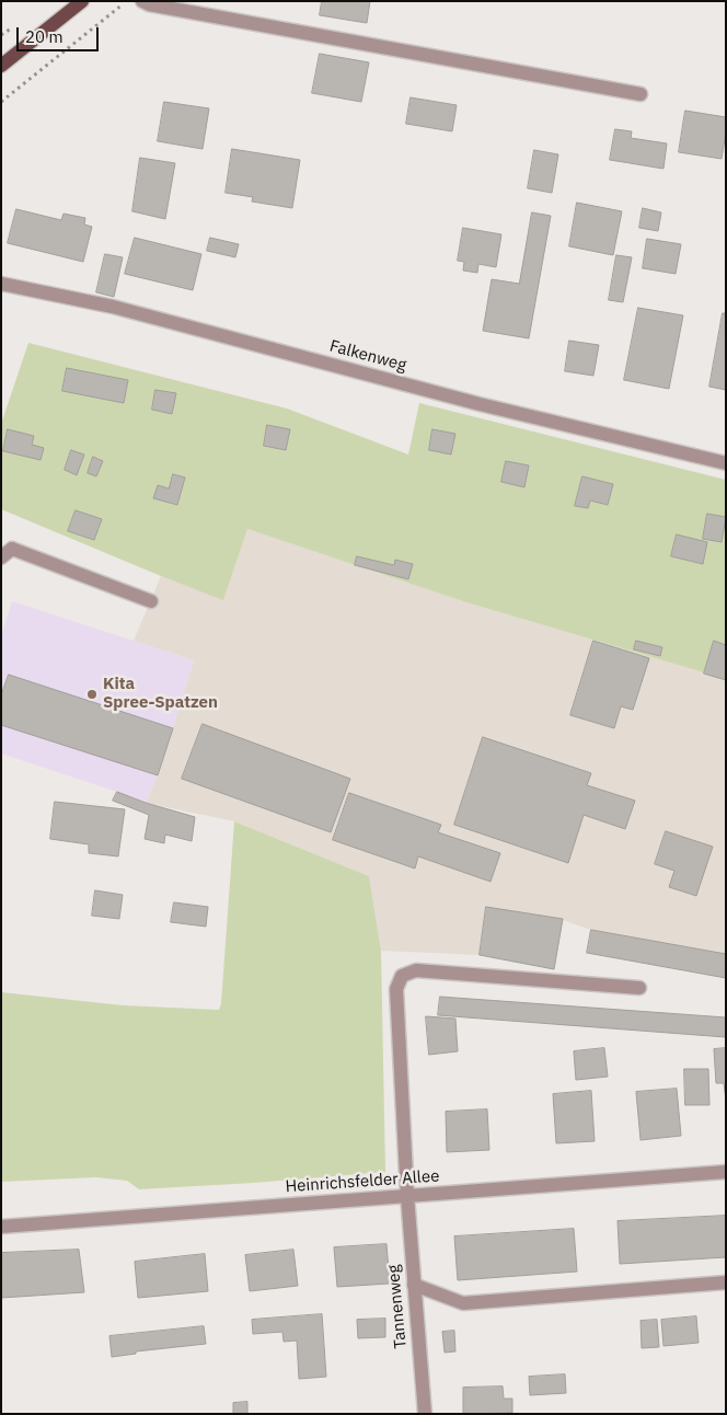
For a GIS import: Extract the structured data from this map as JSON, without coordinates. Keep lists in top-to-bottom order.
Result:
{
  "streets": {
    "street": ["Falkenweg", "Heinrichsfelder Allee", "Tannenweg"]
  },
  "crossings": [
    ["Heinrichsfelder Allee", "Tannenweg"]
  ],
  "places": ["Kita Spree-Spatzen"],
  "scale_bar": "20 m"
}
